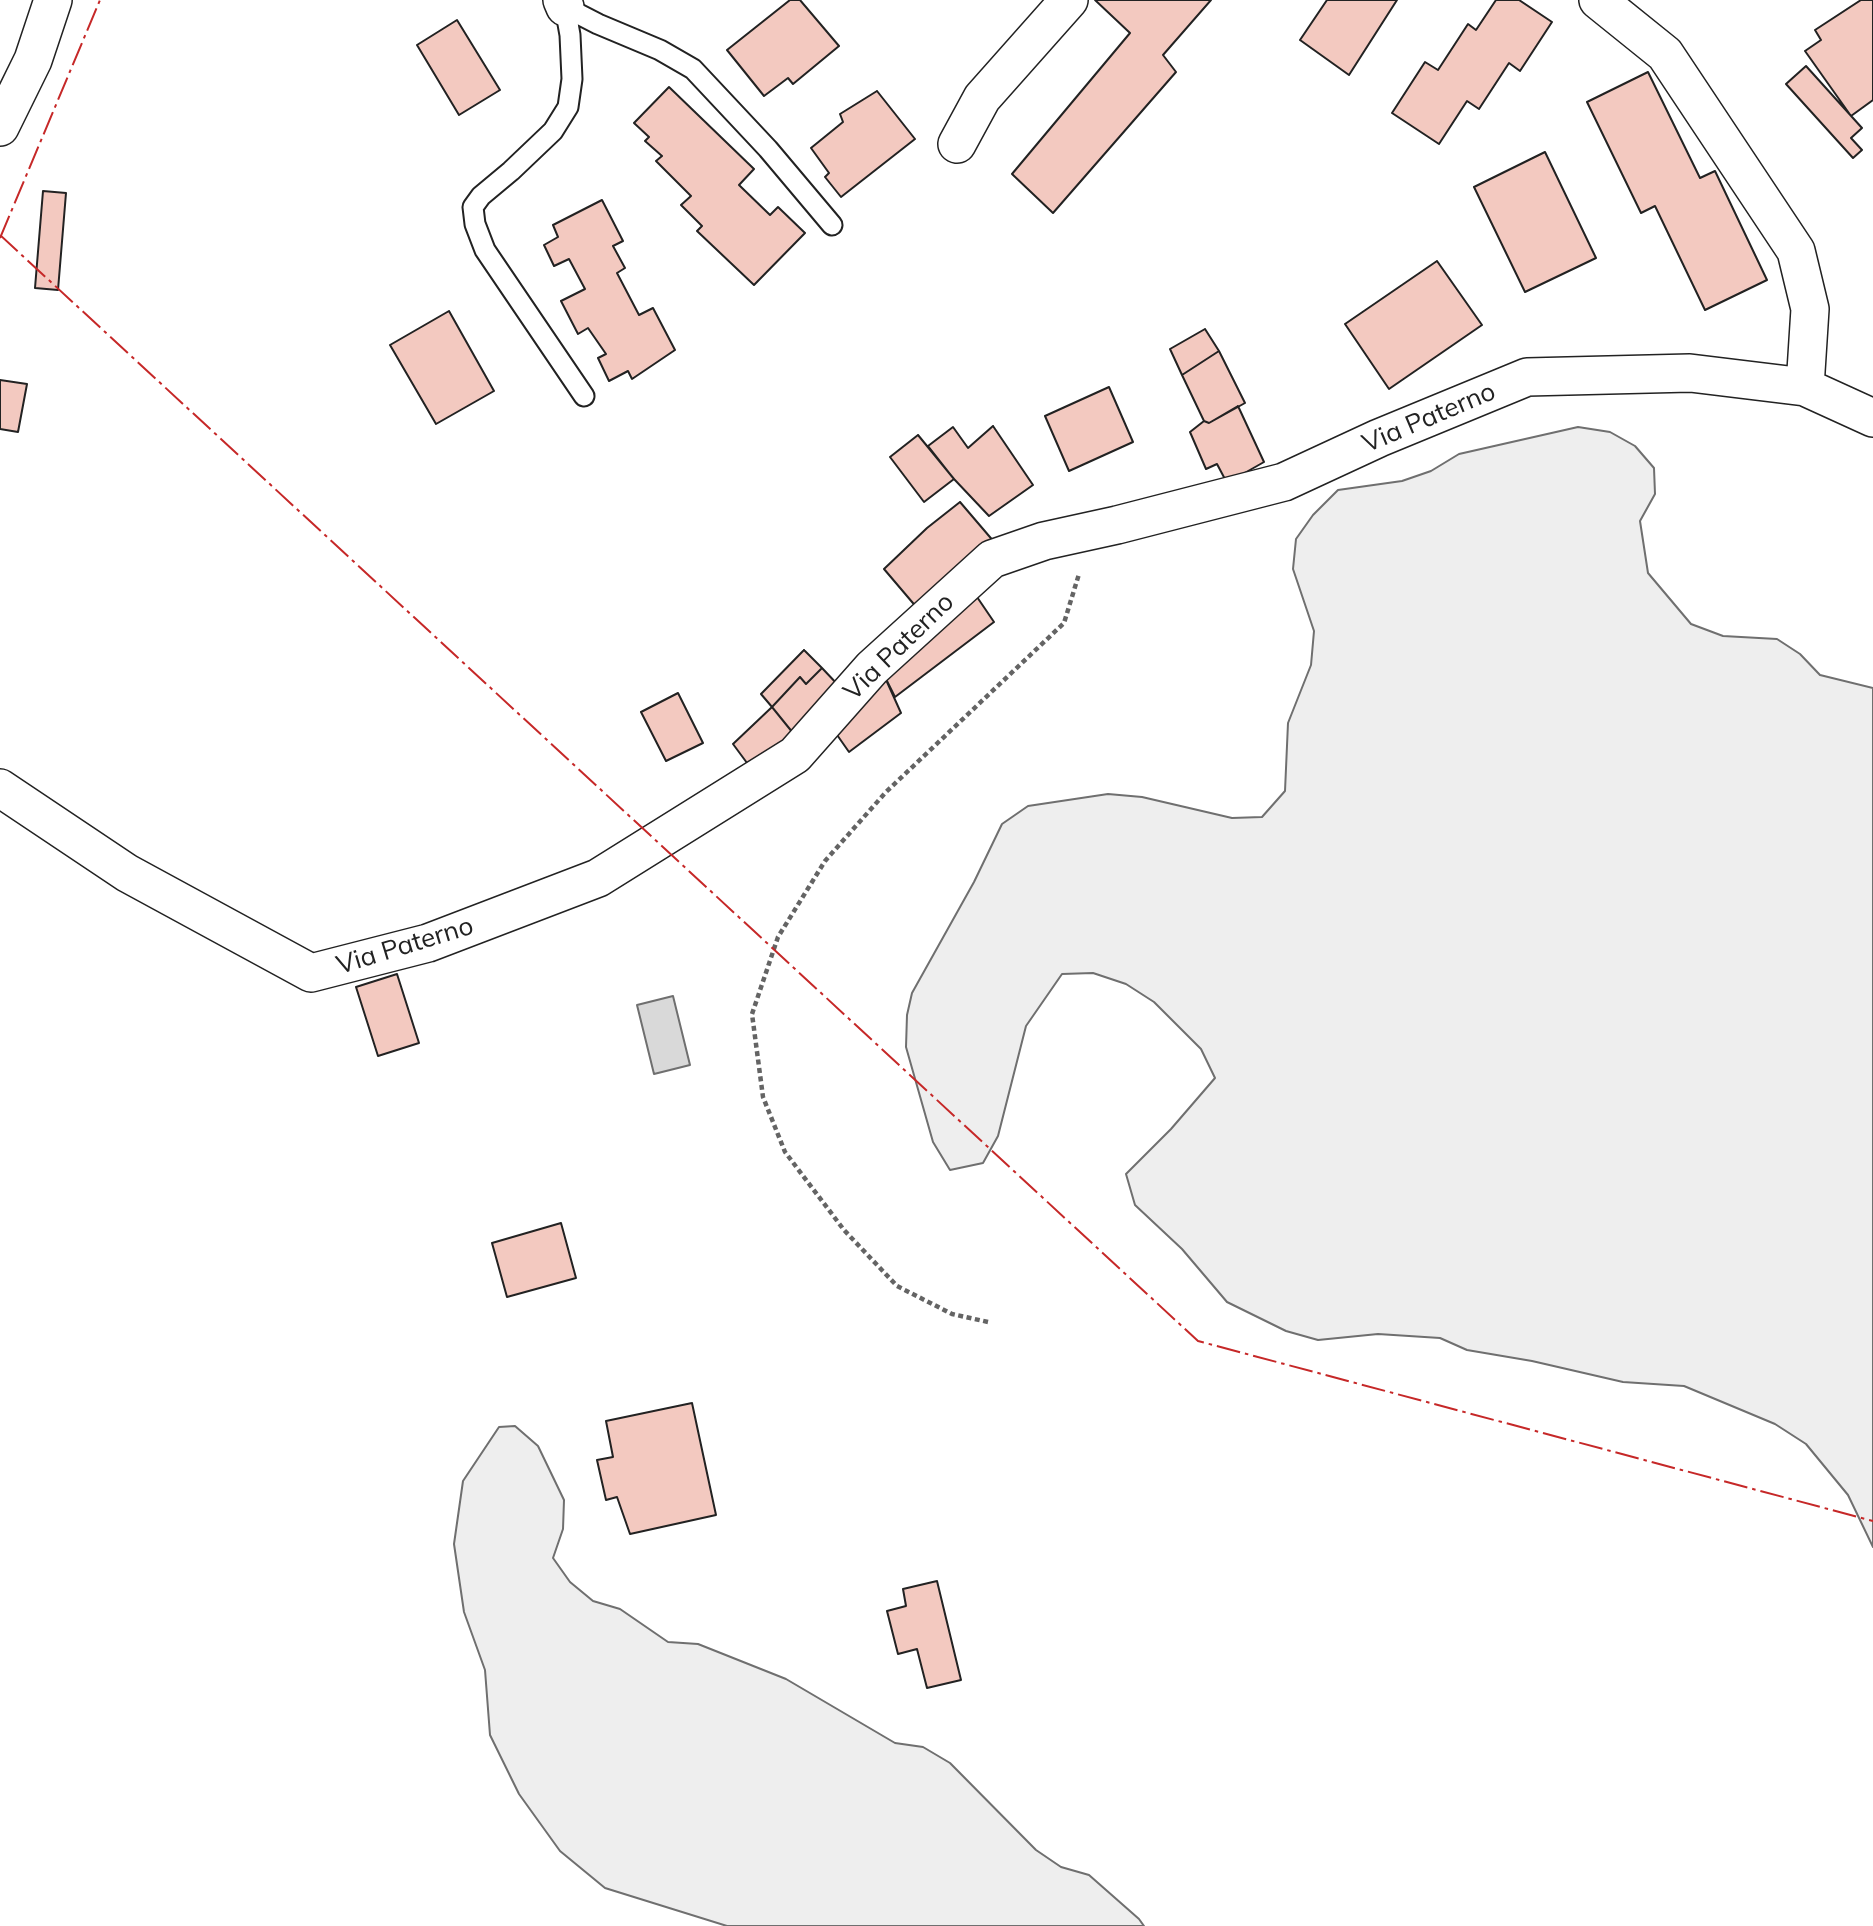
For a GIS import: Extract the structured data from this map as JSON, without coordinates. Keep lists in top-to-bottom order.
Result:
{
  "streets": {
    "street": ["Via Paterno"]
  }
}
